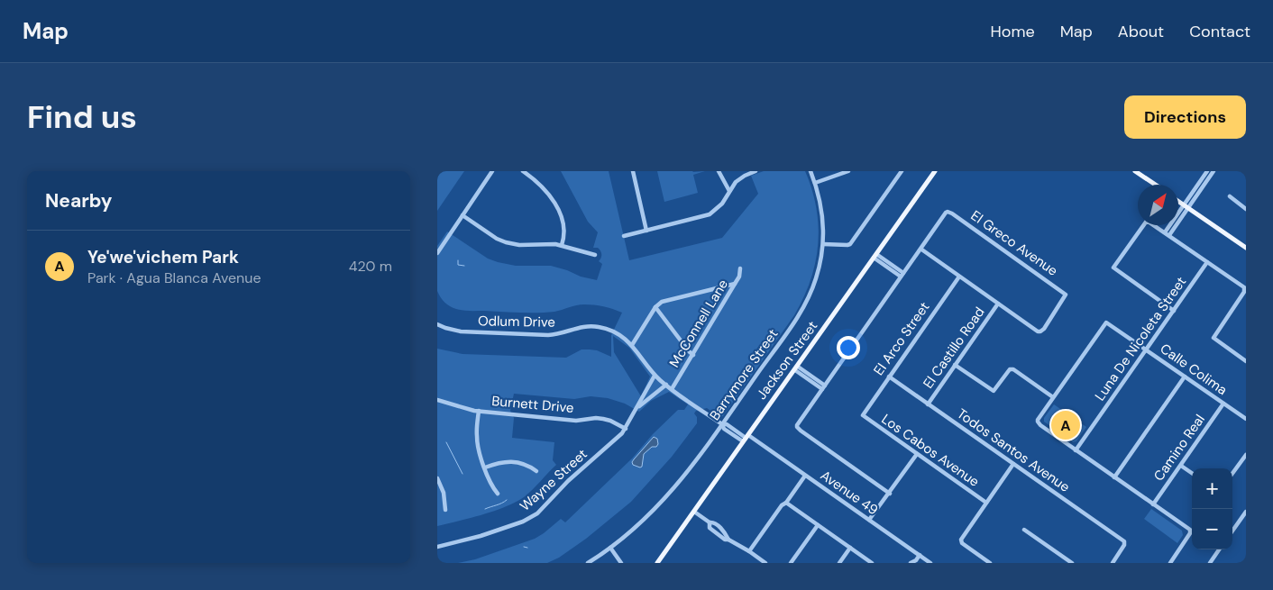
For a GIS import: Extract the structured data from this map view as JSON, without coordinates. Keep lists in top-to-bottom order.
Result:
{
  "streets": {
    "main road": ["Jackson Street"],
    "street": [
      "El Greco Avenue",
      "Odlum Drive",
      "McConnell Lane",
      "El Arco Street",
      "Luna De Nicoleta Street",
      "El Castillo Road",
      "Calle Colima",
      "Barrymore Street",
      "Burnett Drive",
      "Camino Real",
      "Los Cabos Avenue",
      "Todos Santos Avenue",
      "Wayne Street",
      "Avenue 49"
    ]
  },
  "crossings": [
    ["El Greco Avenue", "El Castillo Road"],
    ["Odlum Drive", "McConnell Lane"],
    ["Odlum Drive", "Jackson Street"],
    ["Odlum Drive", "Barrymore Street"],
    ["Odlum Drive", "Wayne Street"],
    ["Odlum Drive", "Avenue 49"],
    ["El Arco Street", "Los Cabos Avenue"],
    ["El Arco Street", "Todos Santos Avenue"],
    ["Luna De Nicoleta Street", "Calle Colima"],
    ["El Castillo Road", "Todos Santos Avenue"],
    ["Jackson Street", "Avenue 49"],
    ["Calle Colima", "Camino Real"],
    ["Burnett Drive", "Wayne Street"]
  ],
  "north": "top right",
  "page": {
    "header": "Map",
    "nav": [
      "Home",
      "Map",
      "About",
      "Contact"
    ],
    "buttons": "Directions",
    "title": "Find us",
    "heading": "Nearby",
    "list": [
      {
        "mark": "A",
        "name": "Ye'we'vichem Park",
        "note": "Park · Agua Blanca Avenue",
        "value": "420 m"
      }
    ],
    "pins": "A",
    "map_buttons": ["+", "−"]
  }
}
